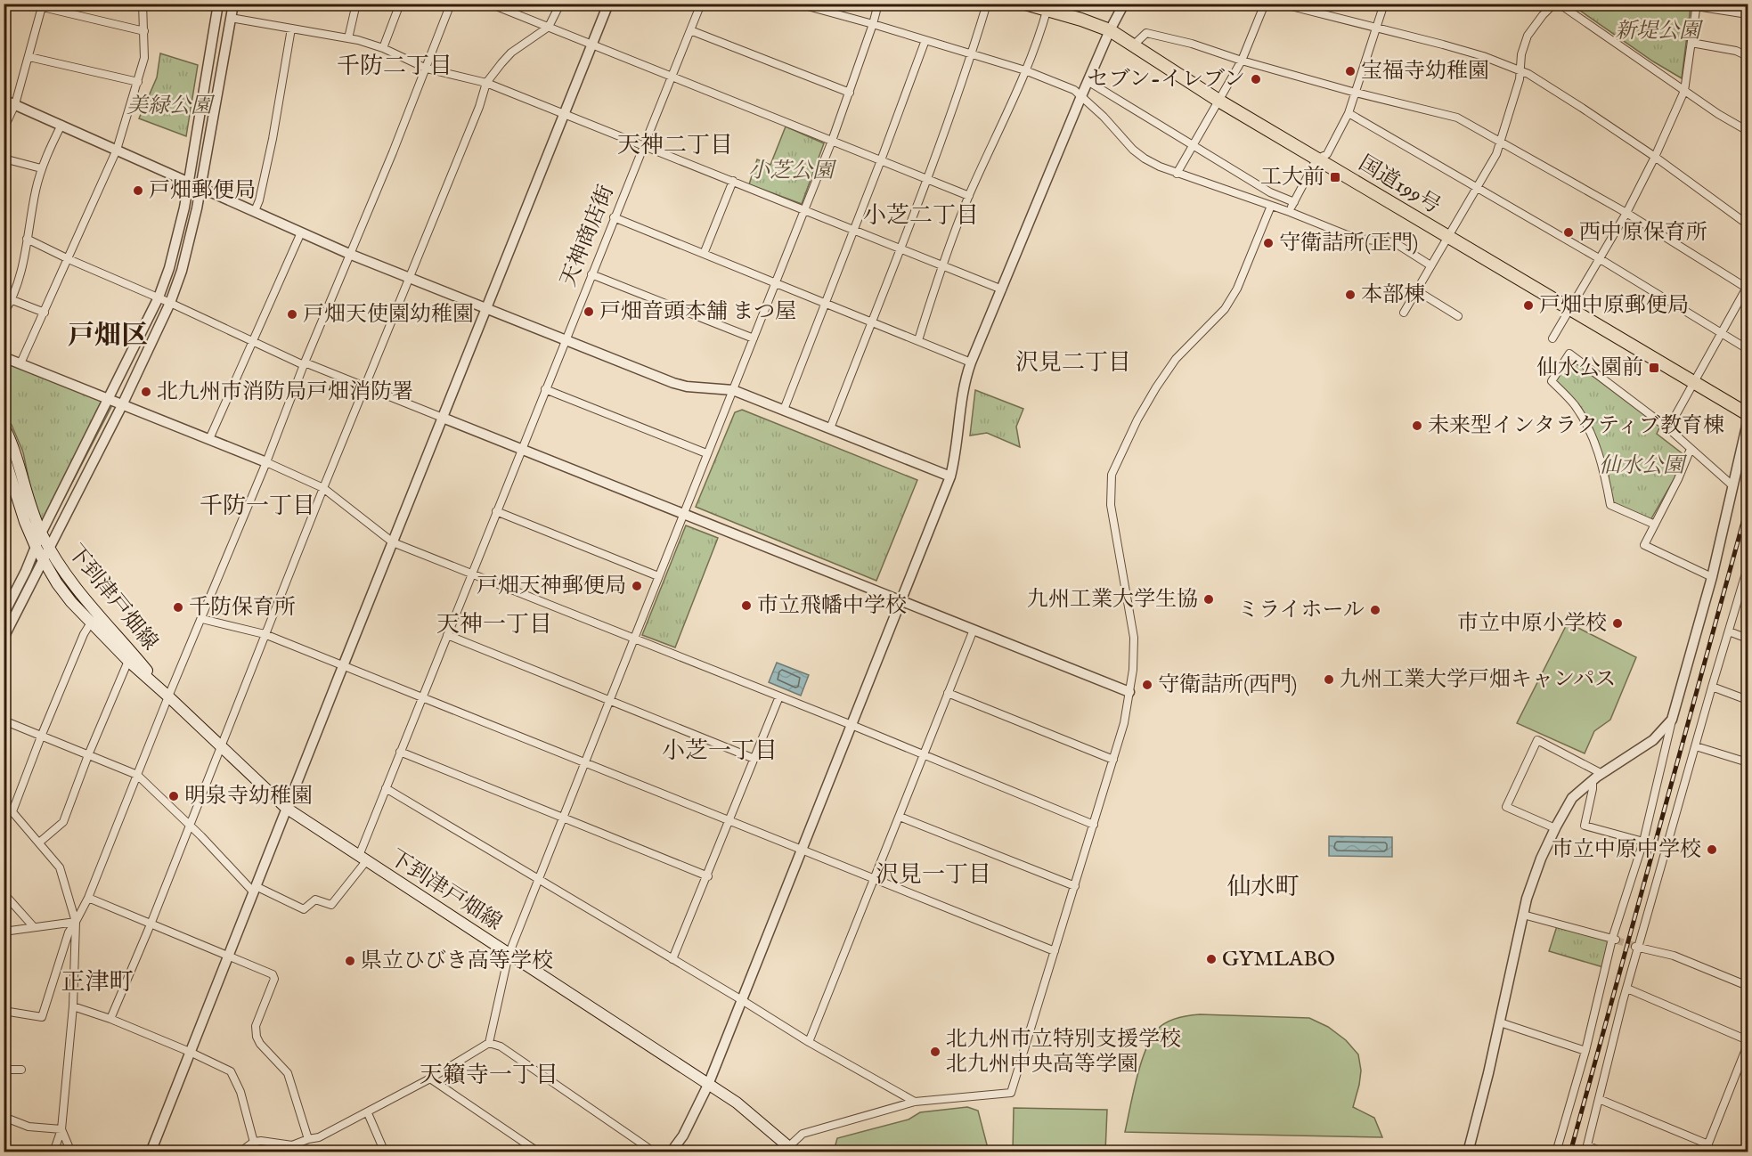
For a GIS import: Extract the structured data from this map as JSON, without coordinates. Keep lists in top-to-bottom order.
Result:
{
  "streets": {
    "highway": ["国道199号"],
    "main road": ["下到津戸畑線"],
    "street": ["天神商店街"]
  },
  "crossings": [
    ["天神商店街", "下到津戸畑線"]
  ],
  "districts": [
    "千防二丁目",
    "天神二丁目",
    "小芝二丁目",
    "戸畑区",
    "沢見二丁目",
    "千防一丁目",
    "天神一丁目",
    "小芝一丁目",
    "沢見一丁目",
    "仙水町",
    "正津町",
    "天籟寺一丁目"
  ],
  "parks": [
    "新堤公園",
    "美緑公園",
    "小芝公園",
    "仙水公園"
  ],
  "places": {
    "other": [
      "宝福寺幼稚園",
      "セブン-イレブン",
      "戸畑郵便局",
      "西中原保育所",
      "守衛詰所(正門)",
      "本部棟",
      "戸畑中原郵便局",
      "戸畑音頭本舗 まつ屋",
      "戸畑天使園幼稚園",
      "北九州市消防局戸畑消防署",
      "未来型インタラクティブ教育棟",
      "戸畑天神郵便局",
      "九州工業大学生協",
      "市立飛幡中学校",
      "千防保育所",
      "ミライホール",
      "市立中原小学校",
      "九州工業大学戸畑キャンパス",
      "守衛詰所(西門)",
      "明泉寺幼稚園",
      "市立中原中学校",
      "GYMLABO",
      "県立ひびき高等学校",
      "北九州市立特別支援学校 北九州中央高等学園"
    ],
    "transit": ["工大前", "仙水公園前"]
  }
}
